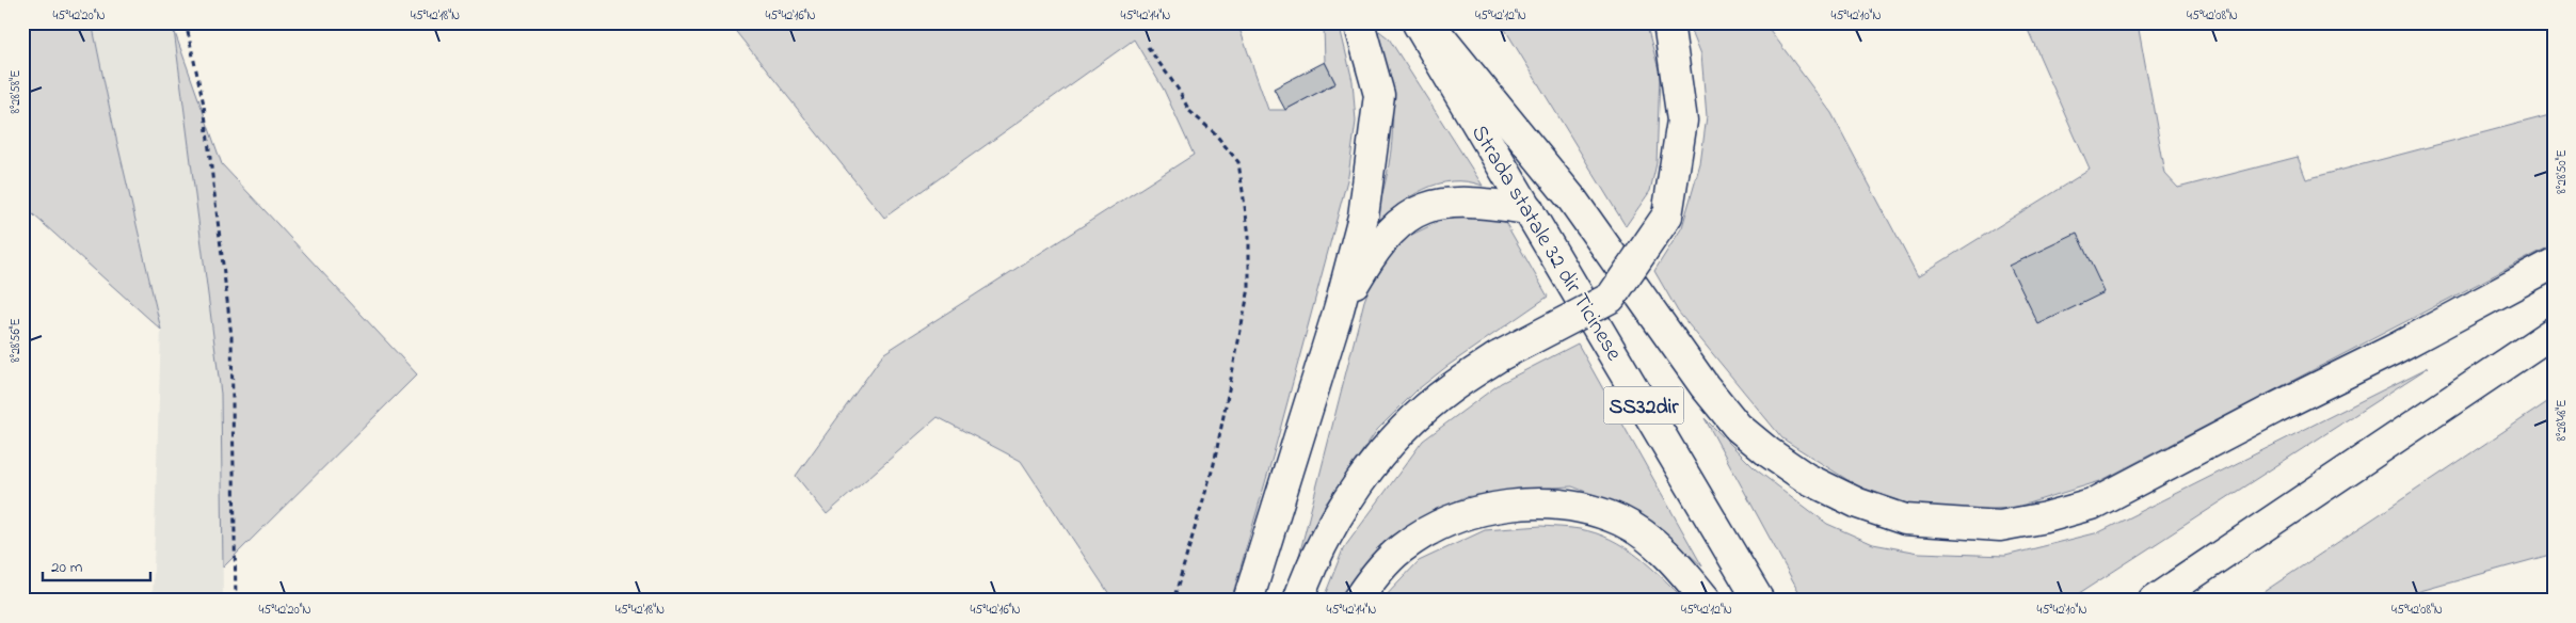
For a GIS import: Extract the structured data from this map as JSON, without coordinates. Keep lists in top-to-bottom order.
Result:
{
  "streets": {
    "main road": ["Strada statale 32 dir Ticinese", "SS32dir"]
  },
  "scale_bar": "20 m",
  "coordinates": [
    "45°42'20\"N",
    "45°42'18\"N",
    "45°42'16\"N",
    "45°42'14\"N",
    "45°42'12\"N",
    "45°42'10\"N",
    "45°42'08\"N",
    "8°28'58\"E",
    "8°28'50\"E",
    "8°28'56\"E",
    "8°28'48\"E"
  ]
}
